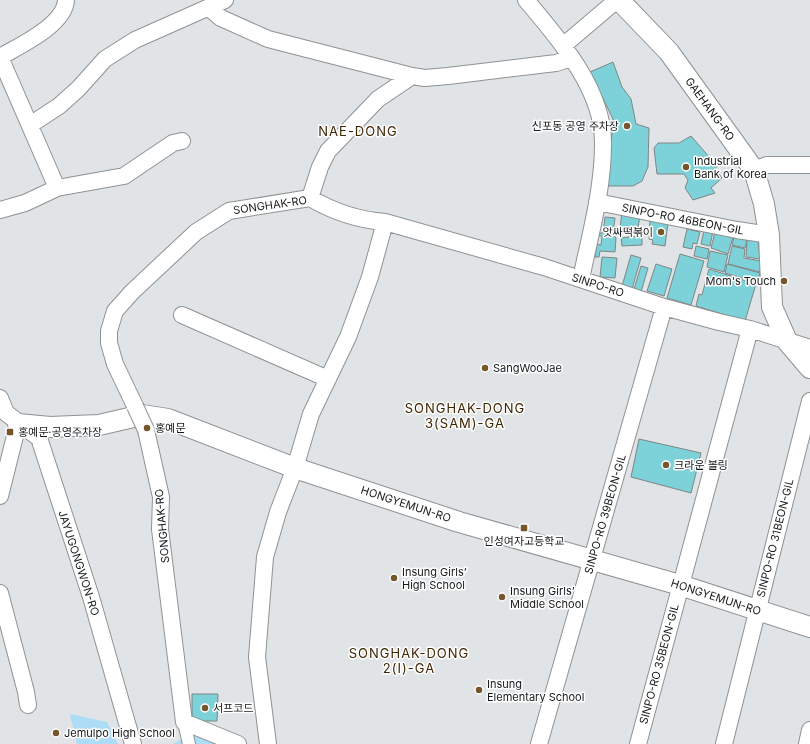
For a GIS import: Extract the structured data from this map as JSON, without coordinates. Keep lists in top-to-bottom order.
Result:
{
  "streets": {
    "street": [
      "GAEHANG-RO",
      "SONGHAK-RO",
      "SINPO-RO 46BEON-GIL",
      "SINPO-RO",
      "HONGYEMUN-RO",
      "SINPO-RO 39BEON-GIL",
      "SINPO-RO 31BEON-GIL",
      "JAYUGONGWON-RO",
      "SINPO-RO 35BEON-GIL"
    ]
  },
  "crossings": [
    ["GAEHANG-RO", "SINPO-RO 46BEON-GIL"],
    ["GAEHANG-RO", "SINPO-RO"],
    ["SONGHAK-RO", "SINPO-RO"],
    ["SINPO-RO", "SINPO-RO 39BEON-GIL"],
    ["SINPO-RO", "SINPO-RO 35BEON-GIL"],
    ["HONGYEMUN-RO", "SINPO-RO 39BEON-GIL"],
    ["HONGYEMUN-RO", "SINPO-RO 31BEON-GIL"],
    ["HONGYEMUN-RO", "JAYUGONGWON-RO"],
    ["HONGYEMUN-RO", "SINPO-RO 35BEON-GIL"]
  ],
  "districts": ["NAE-DONG", "SONGHAK-DONG 3(SAM)-GA", "SONGHAK-DONG 2(I)-GA"],
  "places": {
    "other": [
      "신포동 공영 주차장",
      "Industrial Bank of Korea",
      "앗싸떡볶이",
      "Mom's Touch",
      "SangWooJae",
      "홍예문",
      "크라운 볼링",
      "Insung Girls’ High School",
      "Insung Girls’ Middle School",
      "Insung Elementary School",
      "서프코드",
      "Jemulpo High School"
    ],
    "transit": ["홍예문·공영주차장", "인성여자고등학교"]
  }
}
